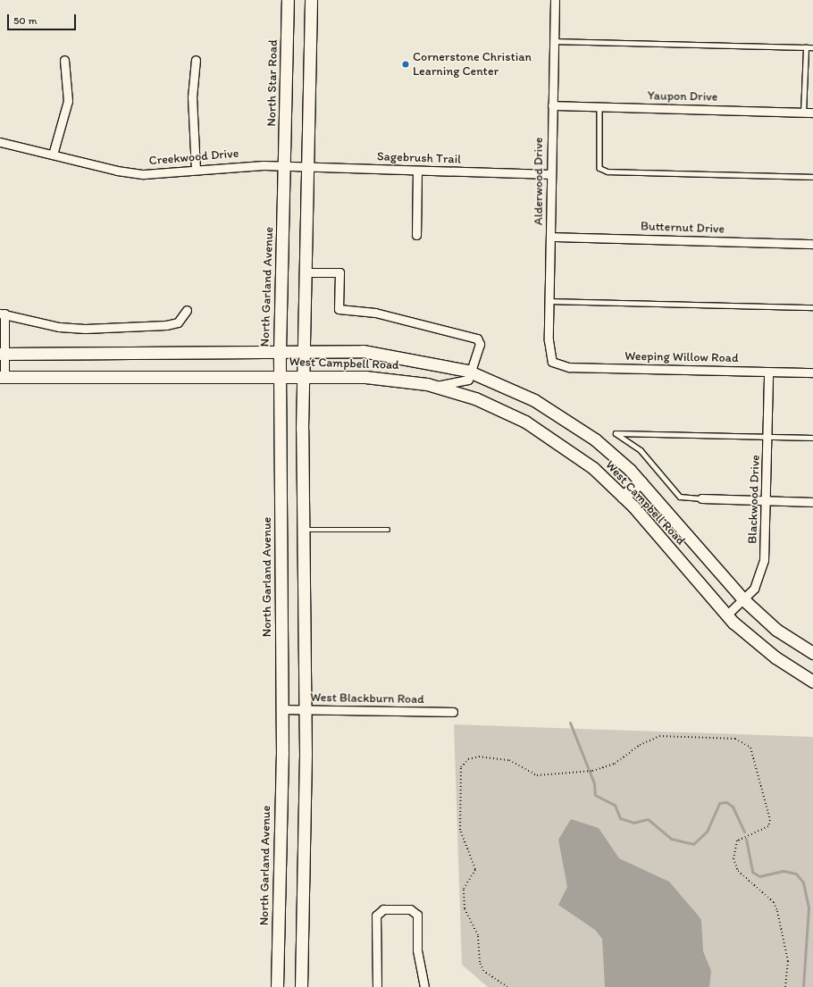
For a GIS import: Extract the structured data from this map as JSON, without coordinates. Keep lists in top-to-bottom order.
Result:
{
  "streets": {
    "main road": ["North Star Road", "North Garland Avenue", "West Campbell Road"],
    "street": [
      "Yaupon Drive",
      "Creekwood Drive",
      "Sagebrush Trail",
      "Alderwood Drive",
      "Butternut Drive",
      "Weeping Willow Road",
      "Blackwood Drive",
      "West Blackburn Road"
    ]
  },
  "crossings": [
    ["North Star Road", "Creekwood Drive"],
    ["North Star Road", "Sagebrush Trail"],
    ["North Star Road", "North Garland Avenue"],
    ["Yaupon Drive", "Alderwood Drive"],
    ["Creekwood Drive", "Sagebrush Trail"],
    ["Creekwood Drive", "North Garland Avenue"],
    ["Sagebrush Trail", "Alderwood Drive"],
    ["Sagebrush Trail", "North Garland Avenue"],
    ["Alderwood Drive", "Butternut Drive"],
    ["Alderwood Drive", "Weeping Willow Road"],
    ["North Garland Avenue", "West Campbell Road"],
    ["North Garland Avenue", "West Blackburn Road"],
    ["Weeping Willow Road", "Blackwood Drive"],
    ["West Campbell Road", "Blackwood Drive"]
  ],
  "places": ["Cornerstone Christian Learning Center"],
  "scale_bar": "50 m"
}
